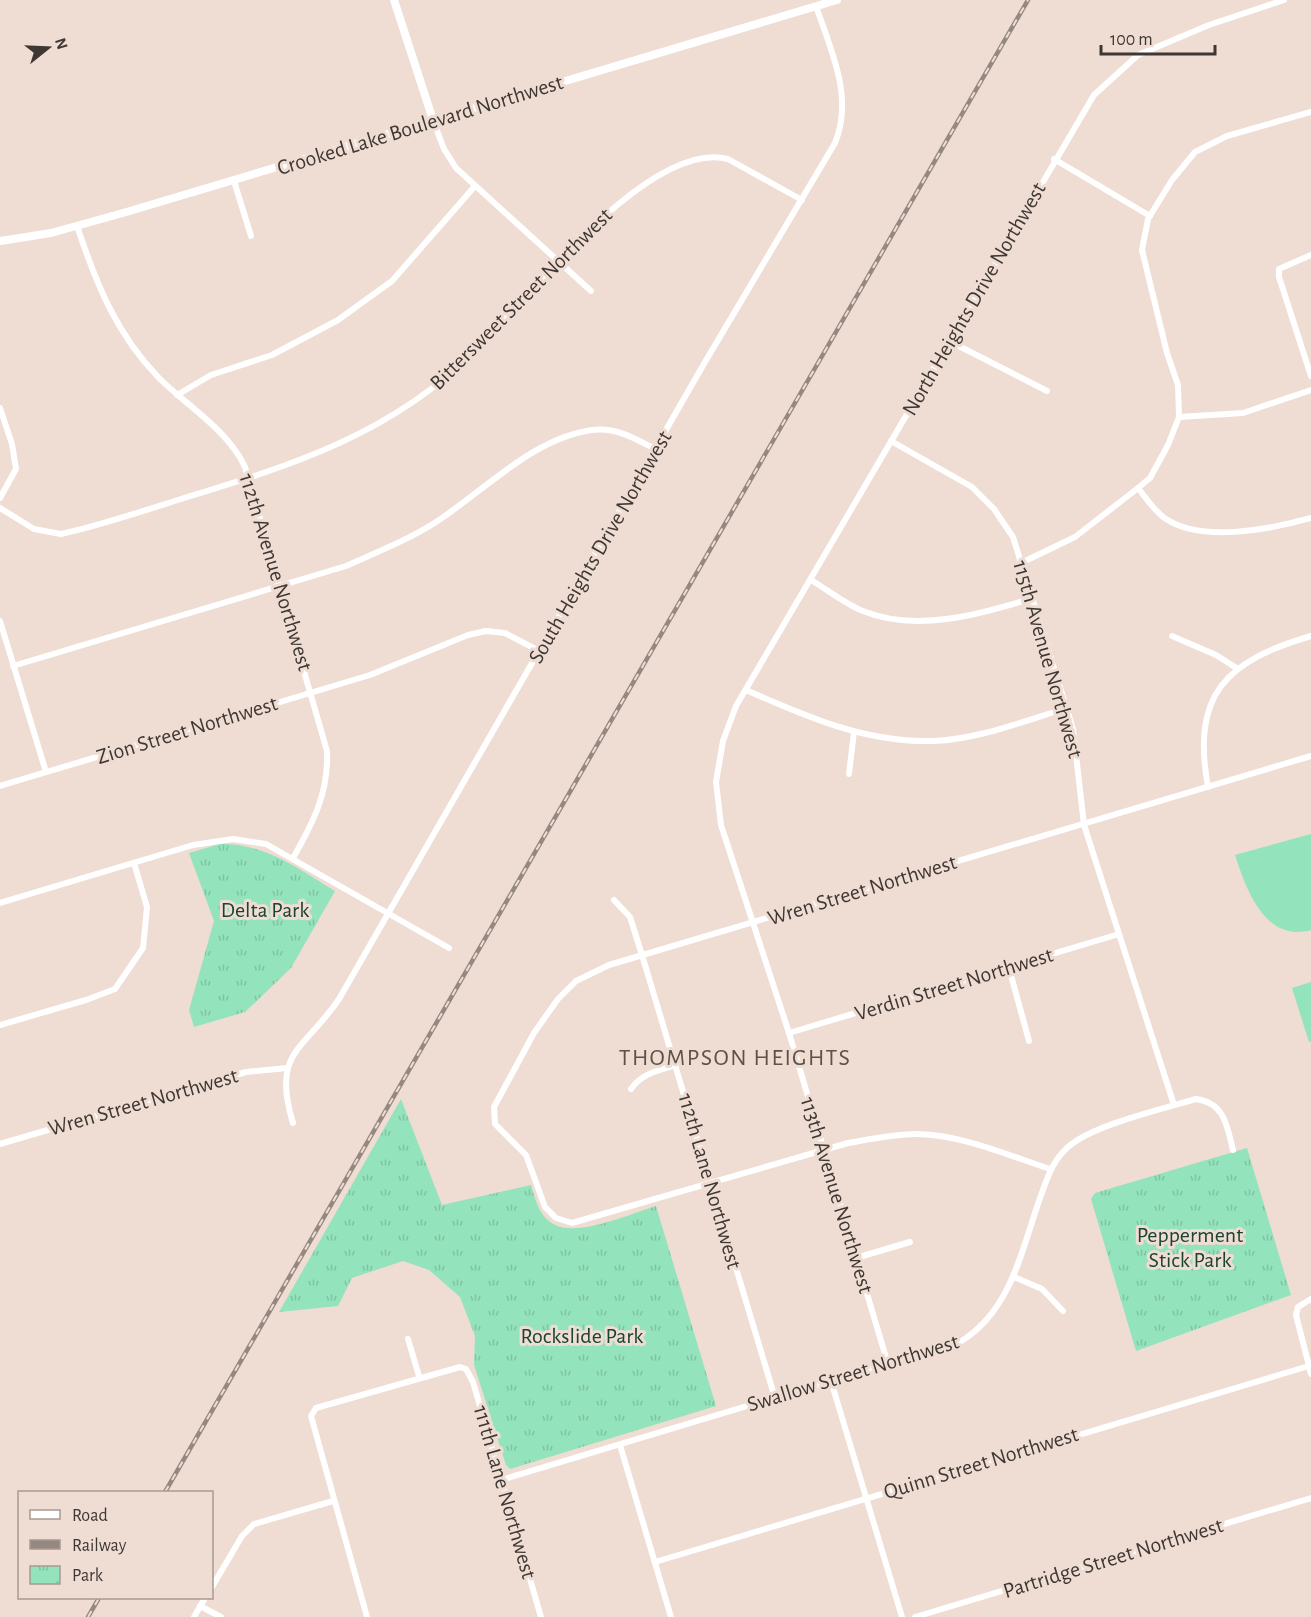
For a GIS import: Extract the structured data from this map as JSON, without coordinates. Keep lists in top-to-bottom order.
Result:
{
  "streets": {
    "street": [
      "Crooked Lake Boulevard Northwest",
      "Bittersweet Street Northwest",
      "North Heights Drive Northwest",
      "South Heights Drive Northwest",
      "112th Avenue Northwest",
      "115th Avenue Northwest",
      "Zion Street Northwest",
      "Wren Street Northwest",
      "Verdin Street Northwest",
      "112th Lane Northwest",
      "113th Avenue Northwest",
      "Swallow Street Northwest",
      "Quinn Street Northwest",
      "111th Lane Northwest",
      "Partridge Street Northwest"
    ]
  },
  "crossings": [
    ["Crooked Lake Boulevard Northwest", "South Heights Drive Northwest"],
    ["Crooked Lake Boulevard Northwest", "112th Avenue Northwest"],
    ["Bittersweet Street Northwest", "South Heights Drive Northwest"],
    ["Bittersweet Street Northwest", "112th Avenue Northwest"],
    ["North Heights Drive Northwest", "115th Avenue Northwest"],
    ["North Heights Drive Northwest", "Wren Street Northwest"],
    ["North Heights Drive Northwest", "113th Avenue Northwest"],
    ["South Heights Drive Northwest", "Zion Street Northwest"],
    ["South Heights Drive Northwest", "Wren Street Northwest"],
    ["112th Avenue Northwest", "Zion Street Northwest"],
    ["115th Avenue Northwest", "Wren Street Northwest"],
    ["115th Avenue Northwest", "Verdin Street Northwest"],
    ["115th Avenue Northwest", "Swallow Street Northwest"],
    ["Wren Street Northwest", "112th Lane Northwest"],
    ["Wren Street Northwest", "113th Avenue Northwest"],
    ["Verdin Street Northwest", "113th Avenue Northwest"],
    ["112th Lane Northwest", "Swallow Street Northwest"],
    ["113th Avenue Northwest", "Swallow Street Northwest"],
    ["Swallow Street Northwest", "111th Lane Northwest"]
  ],
  "districts": ["THOMPSON HEIGHTS"],
  "parks": ["Delta Park", "Pepperment Stick Park", "Rockslide Park"],
  "legend": ["Road", "Railway", "Park"],
  "scale_bar": "100 m",
  "north": "right"
}
